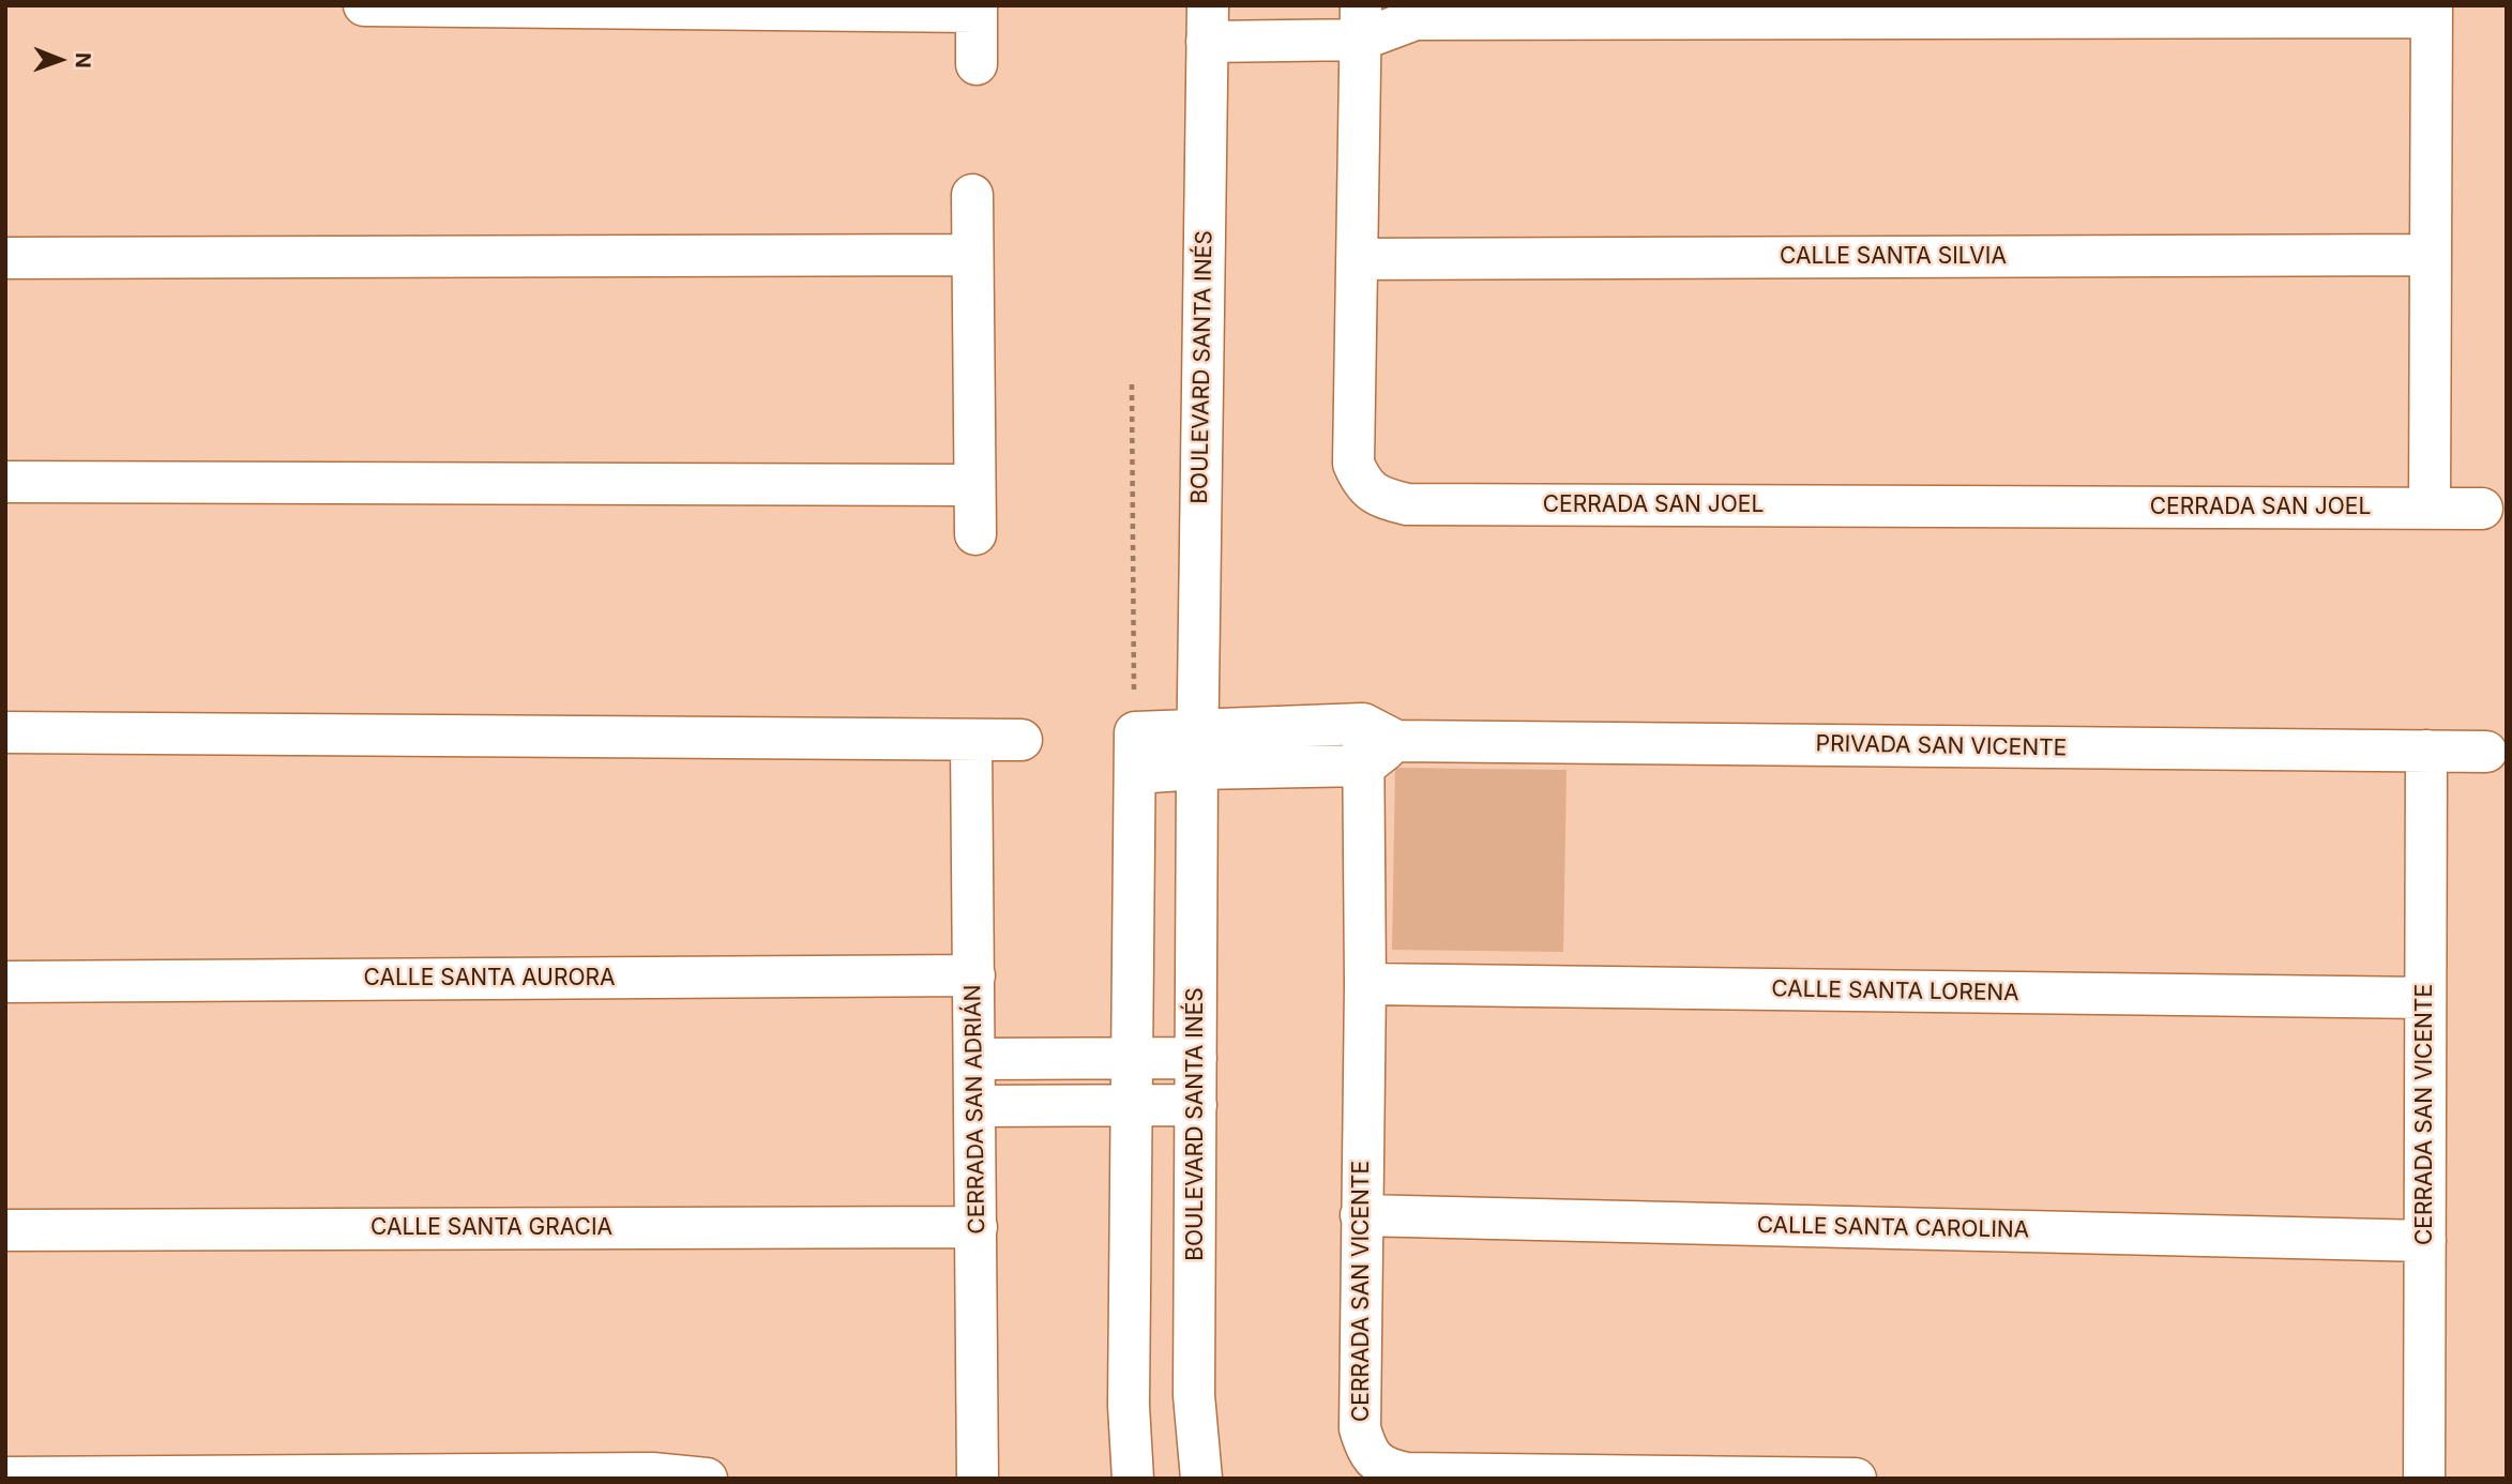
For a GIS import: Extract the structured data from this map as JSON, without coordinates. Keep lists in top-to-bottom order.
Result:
{
  "streets": {
    "street": [
      "CALLE SANTA SILVIA",
      "BOULEVARD SANTA INÉS",
      "CERRADA SAN JOEL",
      "PRIVADA SAN VICENTE",
      "CALLE SANTA AURORA",
      "CALLE SANTA LORENA",
      "CERRADA SAN ADRIÁN",
      "CERRADA SAN VICENTE",
      "CALLE SANTA GRACIA",
      "CALLE SANTA CAROLINA"
    ]
  },
  "crossings": [
    ["CALLE SANTA SILVIA", "CERRADA SAN JOEL"],
    ["BOULEVARD SANTA INÉS", "PRIVADA SAN VICENTE"],
    ["PRIVADA SAN VICENTE", "CERRADA SAN VICENTE"],
    ["CALLE SANTA AURORA", "CERRADA SAN ADRIÁN"],
    ["CALLE SANTA LORENA", "CERRADA SAN VICENTE"],
    ["CERRADA SAN ADRIÁN", "CALLE SANTA GRACIA"],
    ["CERRADA SAN VICENTE", "CALLE SANTA CAROLINA"]
  ],
  "north": "right"
}
